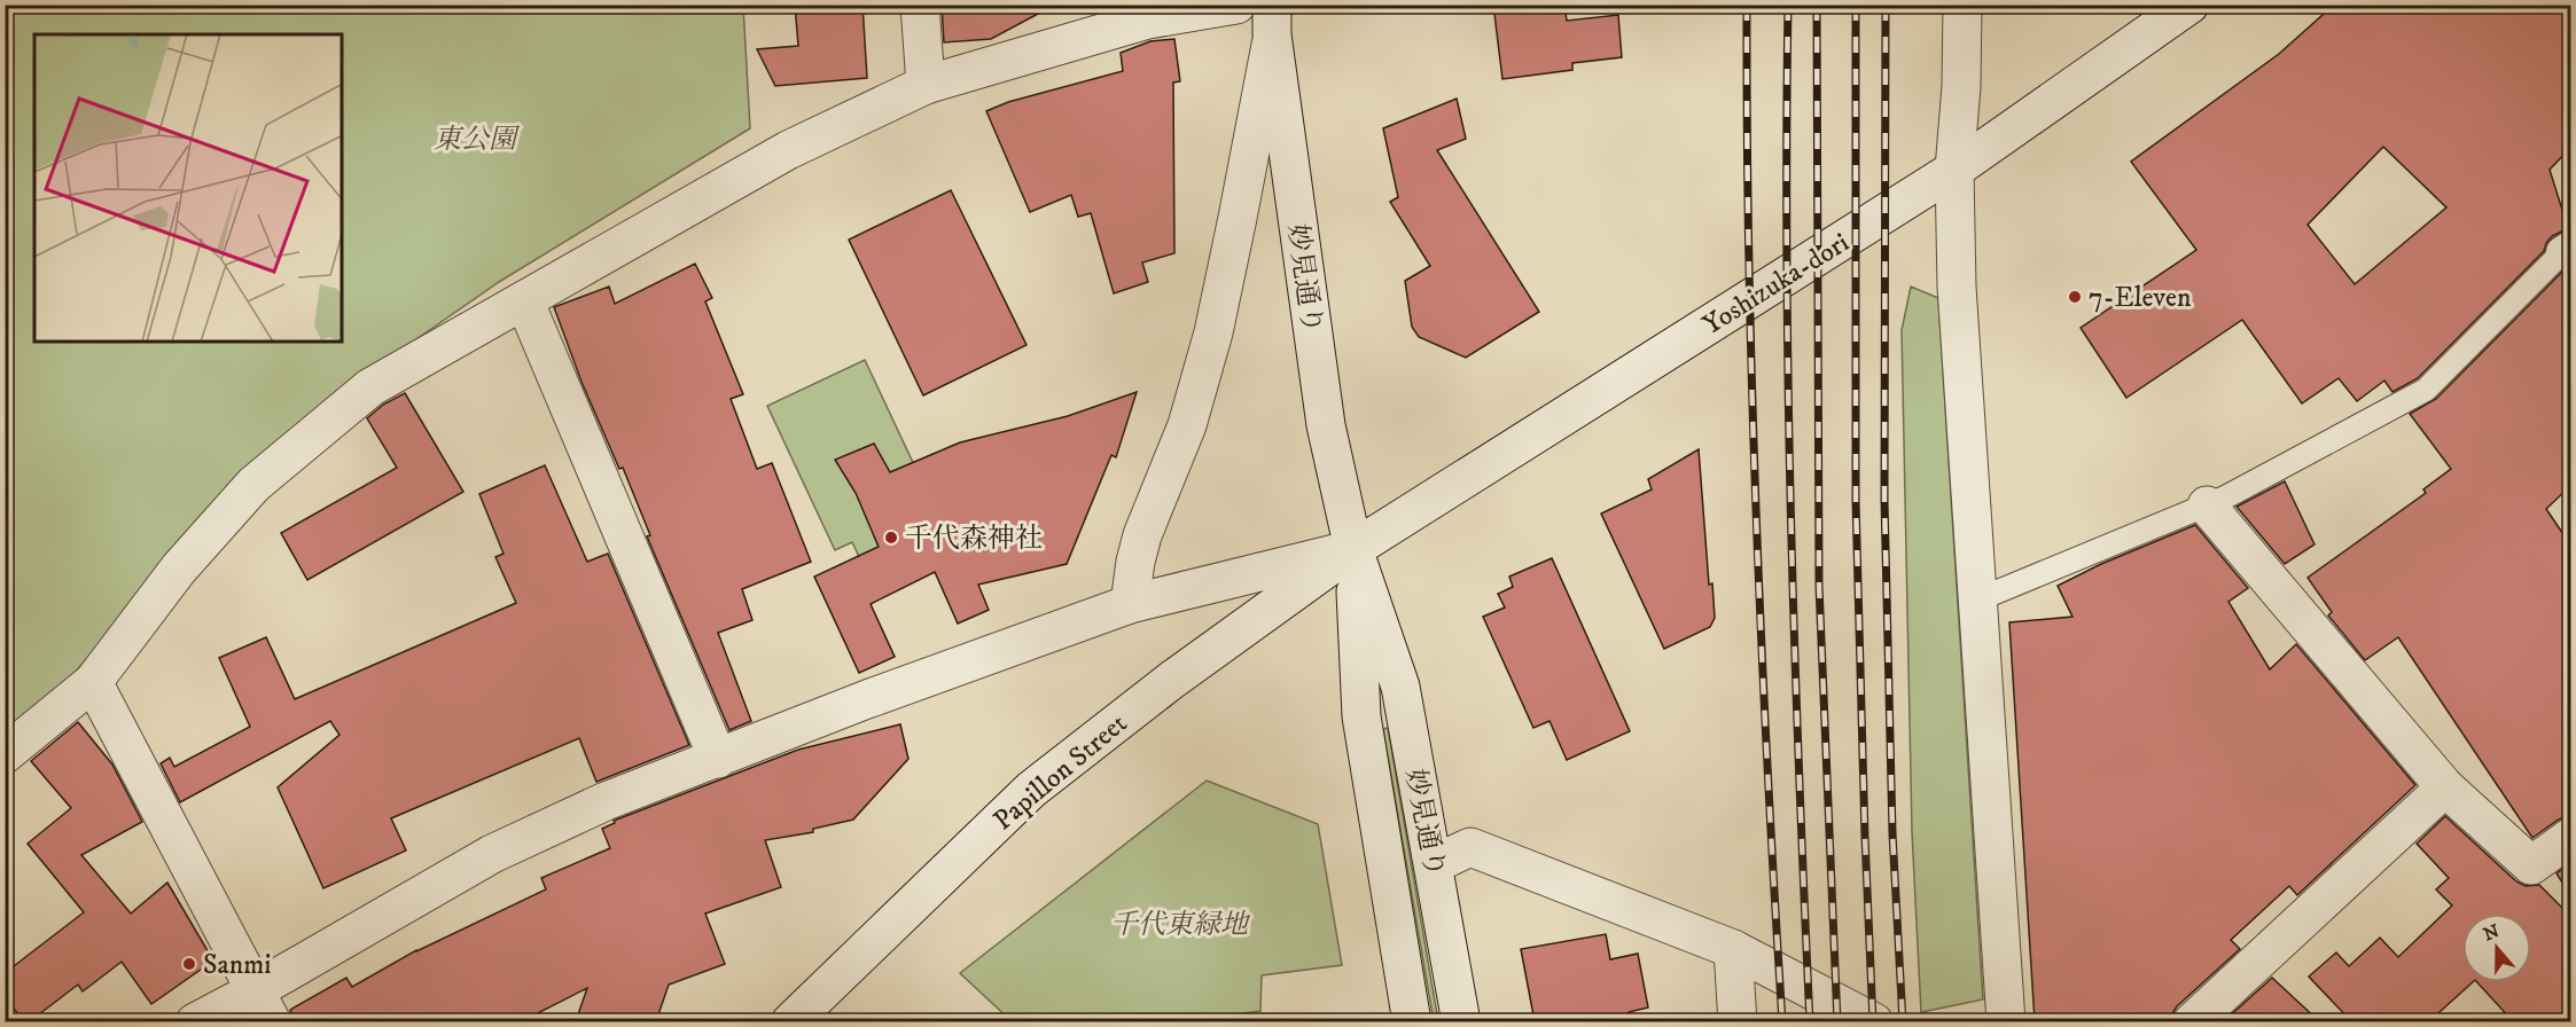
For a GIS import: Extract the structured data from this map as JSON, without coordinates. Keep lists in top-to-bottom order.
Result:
{
  "streets": {
    "street": ["妙見通り", "Yoshizuka-dori", "Papillon Street"]
  },
  "crossings": [
    ["妙見通り", "Yoshizuka-dori"],
    ["妙見通り", "Papillon Street"],
    ["Yoshizuka-dori", "Papillon Street"]
  ],
  "parks": ["東公園", "千代東緑地"],
  "places": ["7-Eleven", "千代森神社", "Sanmi"],
  "north": "top"
}
